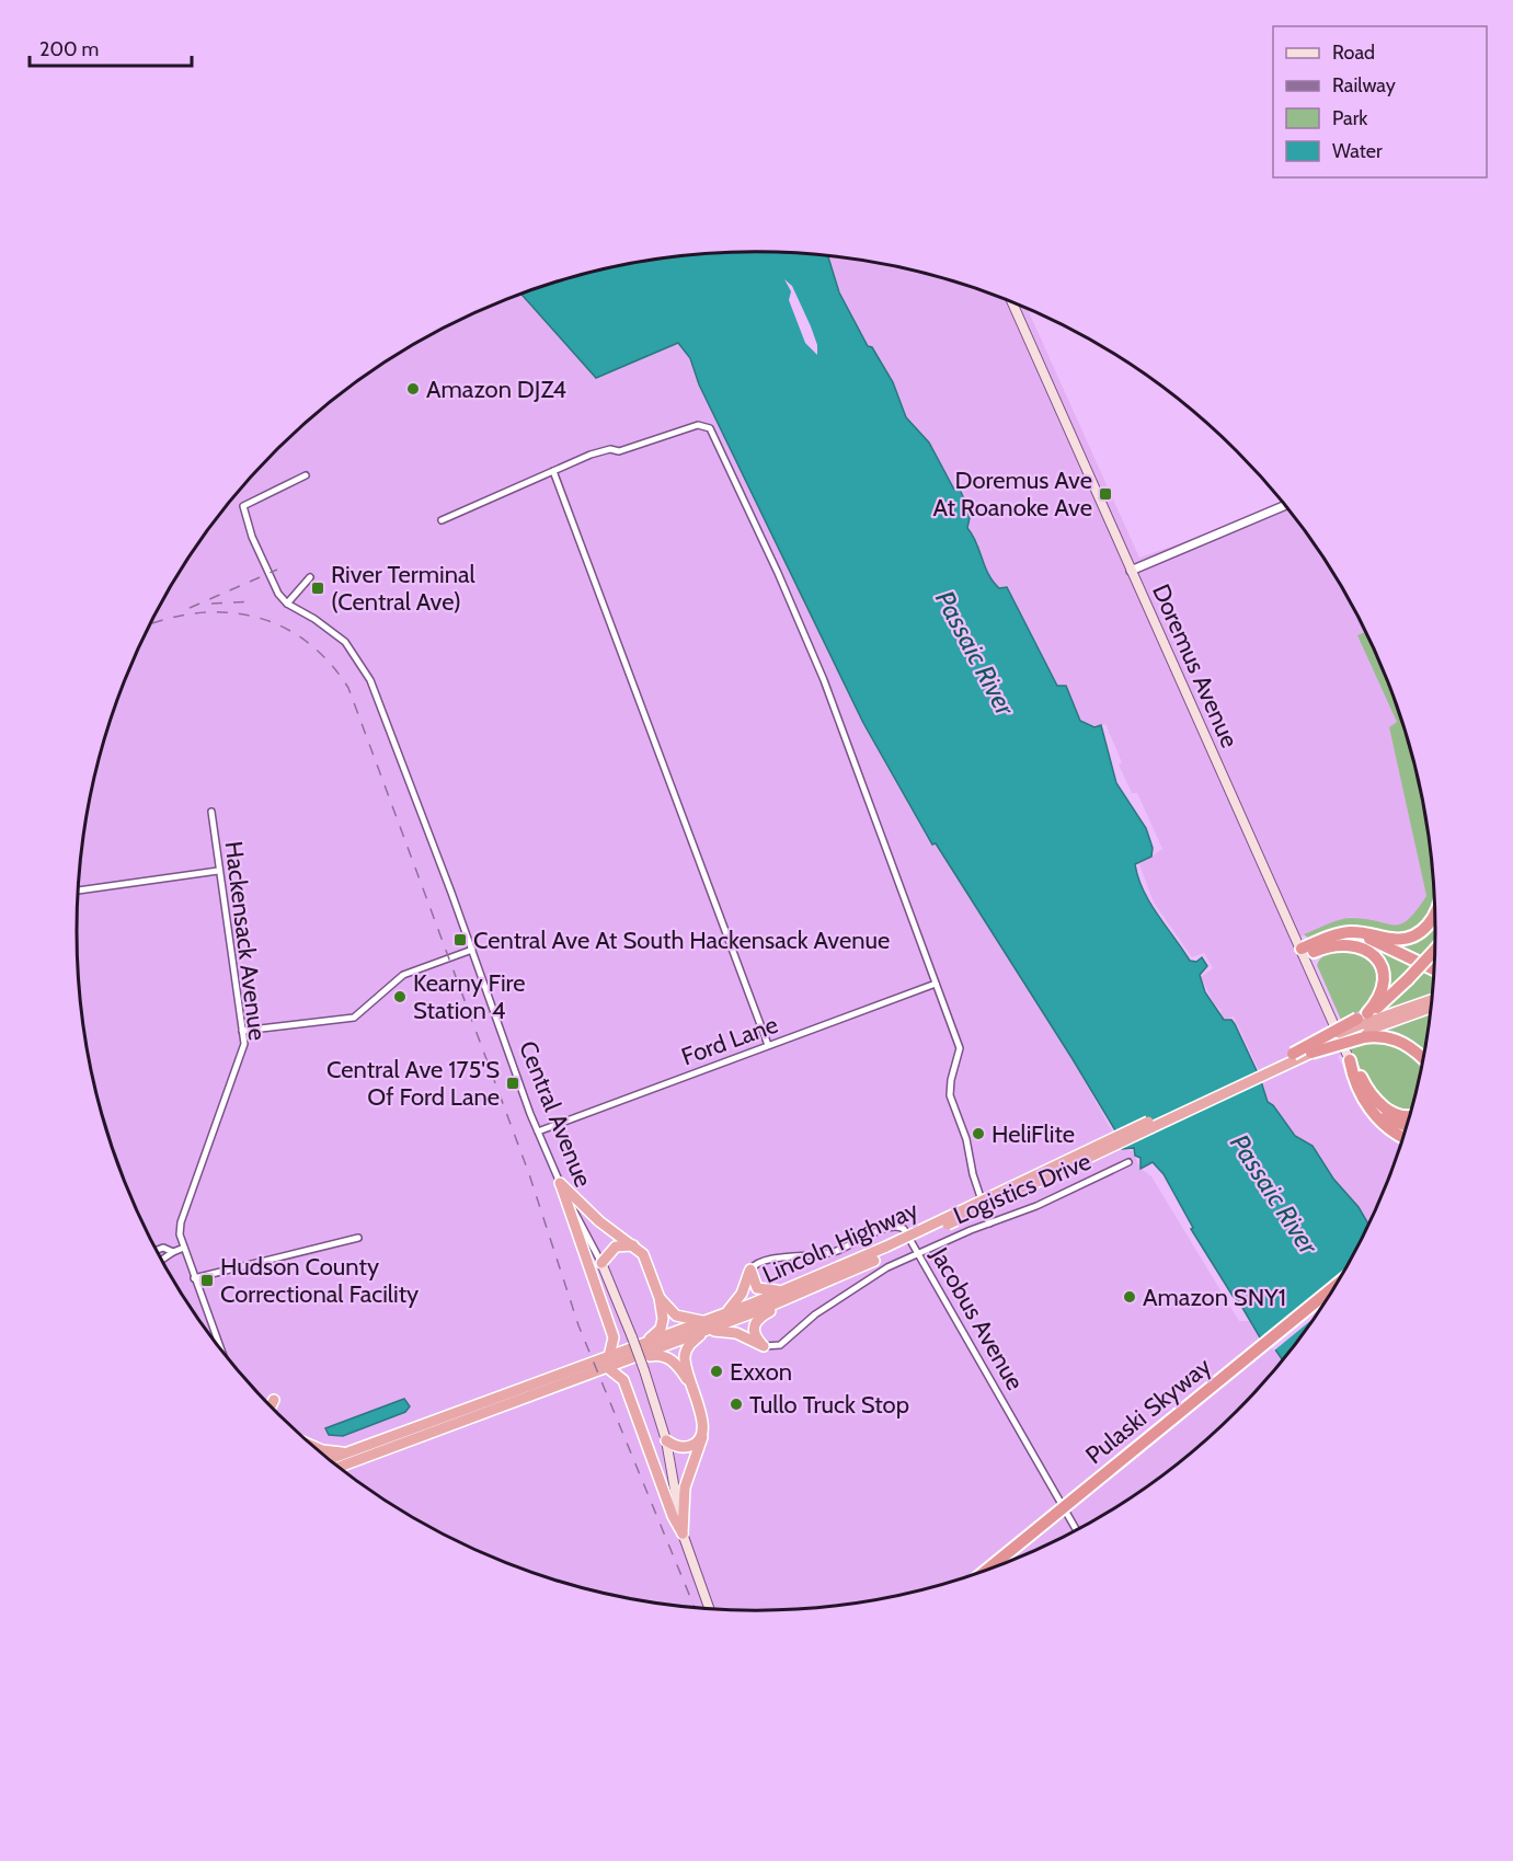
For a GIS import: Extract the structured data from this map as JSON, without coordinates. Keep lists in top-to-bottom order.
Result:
{
  "streets": {
    "highway": ["Lincoln Highway", "Pulaski Skyway"],
    "main road": ["Doremus Avenue", "Central Avenue"],
    "street": [
      "Hackensack Avenue",
      "Ford Lane",
      "Logistics Drive",
      "Jacobus Avenue"
    ]
  },
  "crossings": [
    ["Ford Lane", "Central Avenue"],
    ["Logistics Drive", "Jacobus Avenue"]
  ],
  "water": ["Passaic River"],
  "places": {
    "other": [
      "Amazon DJZ4",
      "Kearny Fire Station 4",
      "HeliFlite",
      "Amazon SNY1",
      "Exxon",
      "Tullo Truck Stop"
    ],
    "transit": [
      "Doremus Ave At Roanoke Ave",
      "River Terminal (Central Ave)",
      "Central Ave At South Hackensack Avenue",
      "Central Ave 175'S Of Ford Lane",
      "Hudson County Correctional Facility"
    ]
  },
  "legend": [
    "Road",
    "Railway",
    "Park",
    "Water"
  ],
  "scale_bar": "200 m"
}
